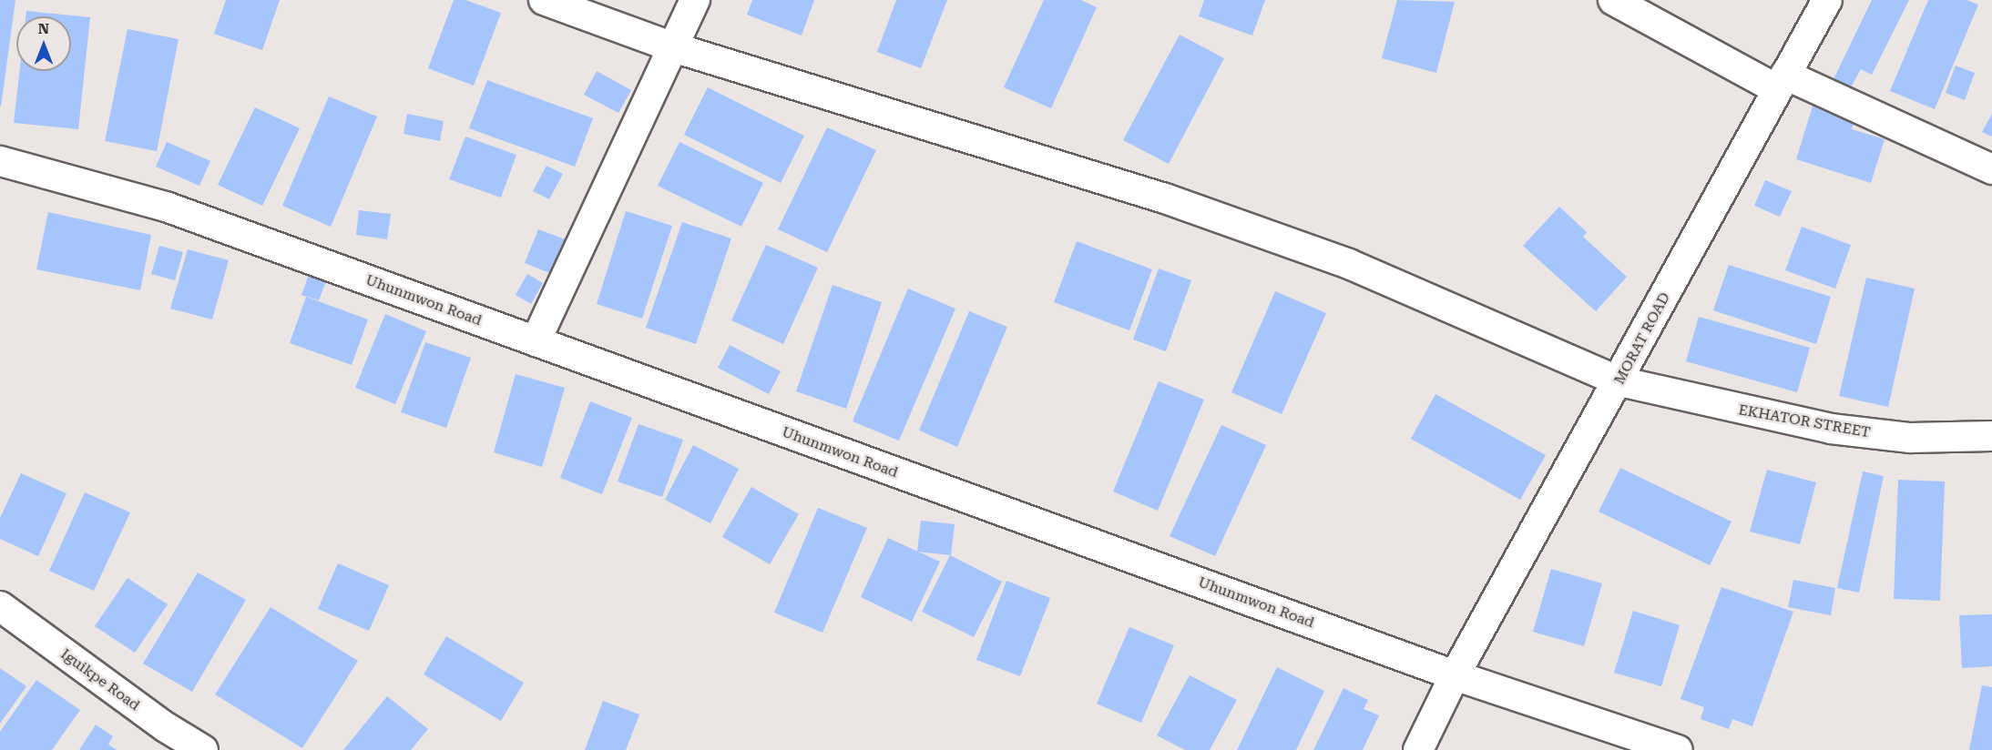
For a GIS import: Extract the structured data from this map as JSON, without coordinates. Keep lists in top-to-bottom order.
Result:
{
  "streets": {
    "street": [
      "Uhunmwon Road",
      "MORAT ROAD",
      "EKHATOR STREET",
      "Iguikpe Road"
    ]
  },
  "crossings": [
    ["Uhunmwon Road", "MORAT ROAD"],
    ["MORAT ROAD", "EKHATOR STREET"]
  ],
  "north": "top"
}
